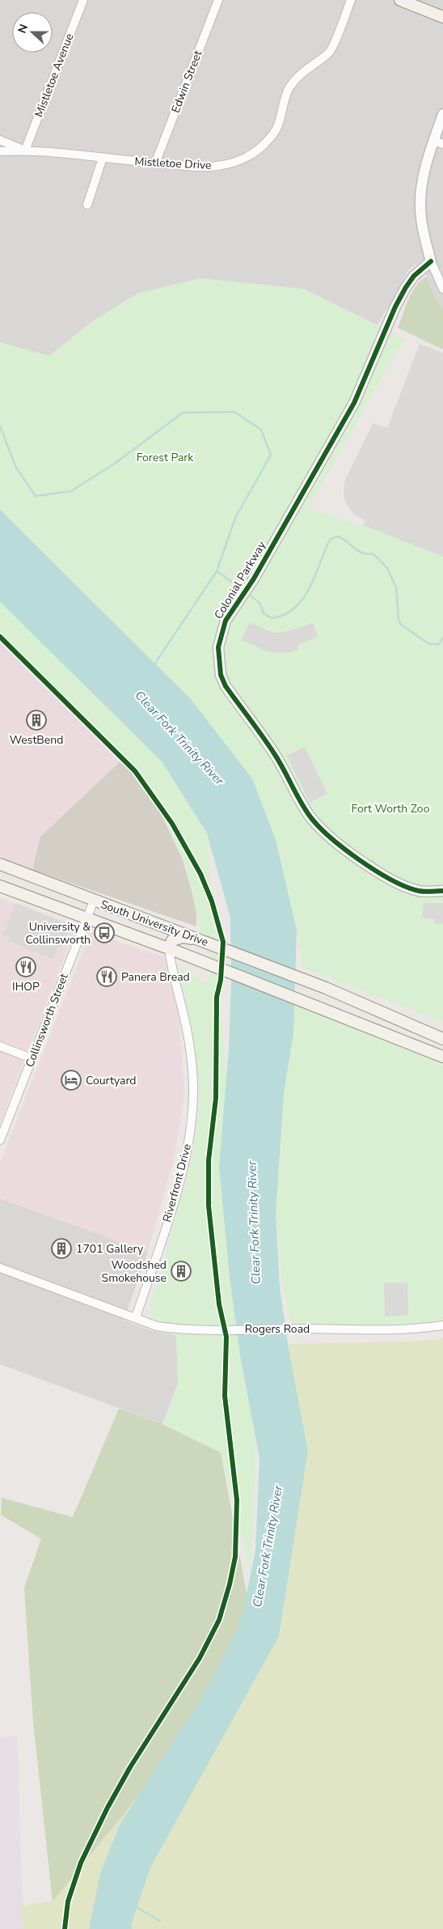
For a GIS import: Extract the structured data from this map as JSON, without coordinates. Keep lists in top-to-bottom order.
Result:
{
  "streets": {
    "main road": ["South University Drive"],
    "street": [
      "Mistletoe Avenue",
      "Edwin Street",
      "Mistletoe Drive",
      "Colonial Parkway",
      "Collinsworth Street",
      "Riverfront Drive",
      "Rogers Road"
    ]
  },
  "crossings": [
    ["Mistletoe Avenue", "Mistletoe Drive"],
    ["Edwin Street", "Mistletoe Drive"],
    ["South University Drive", "Collinsworth Street"],
    ["South University Drive", "Riverfront Drive"],
    ["Riverfront Drive", "Rogers Road"]
  ],
  "water": ["Clear Fork Trinity River"],
  "parks": ["Forest Park", "Fort Worth Zoo"],
  "places": {
    "building": ["WestBend", "1701 Gallery", "Woodshed Smokehouse"],
    "bus stop": ["University & Collinsworth"],
    "restaurant": ["IHOP", "Panera Bread"],
    "hotel": ["Courtyard"]
  },
  "north": "left"
}
